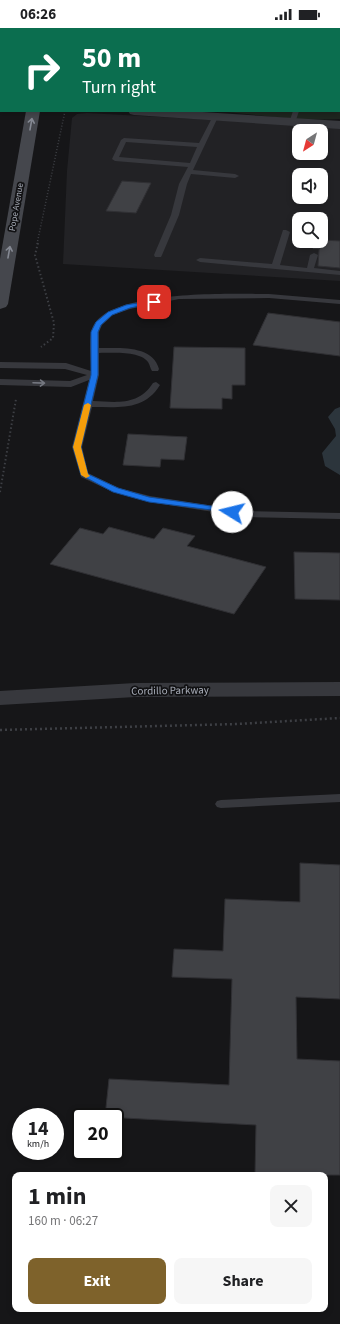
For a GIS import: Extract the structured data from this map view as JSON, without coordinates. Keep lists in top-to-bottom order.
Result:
{
  "streets": {
    "main road": ["Pope Avenue"],
    "street": ["Cordillo Parkway"]
  },
  "one_way": ["Pope Avenue"],
  "north": "bottom left",
  "page": {
    "status": "06:26",
    "turn": ["50 m", "Turn right"],
    "speed": "14 km/h",
    "limit": "20",
    "heading": ["1 min", "160 m · 06:27"],
    "buttons": ["Exit", "Share"]
  }
}
